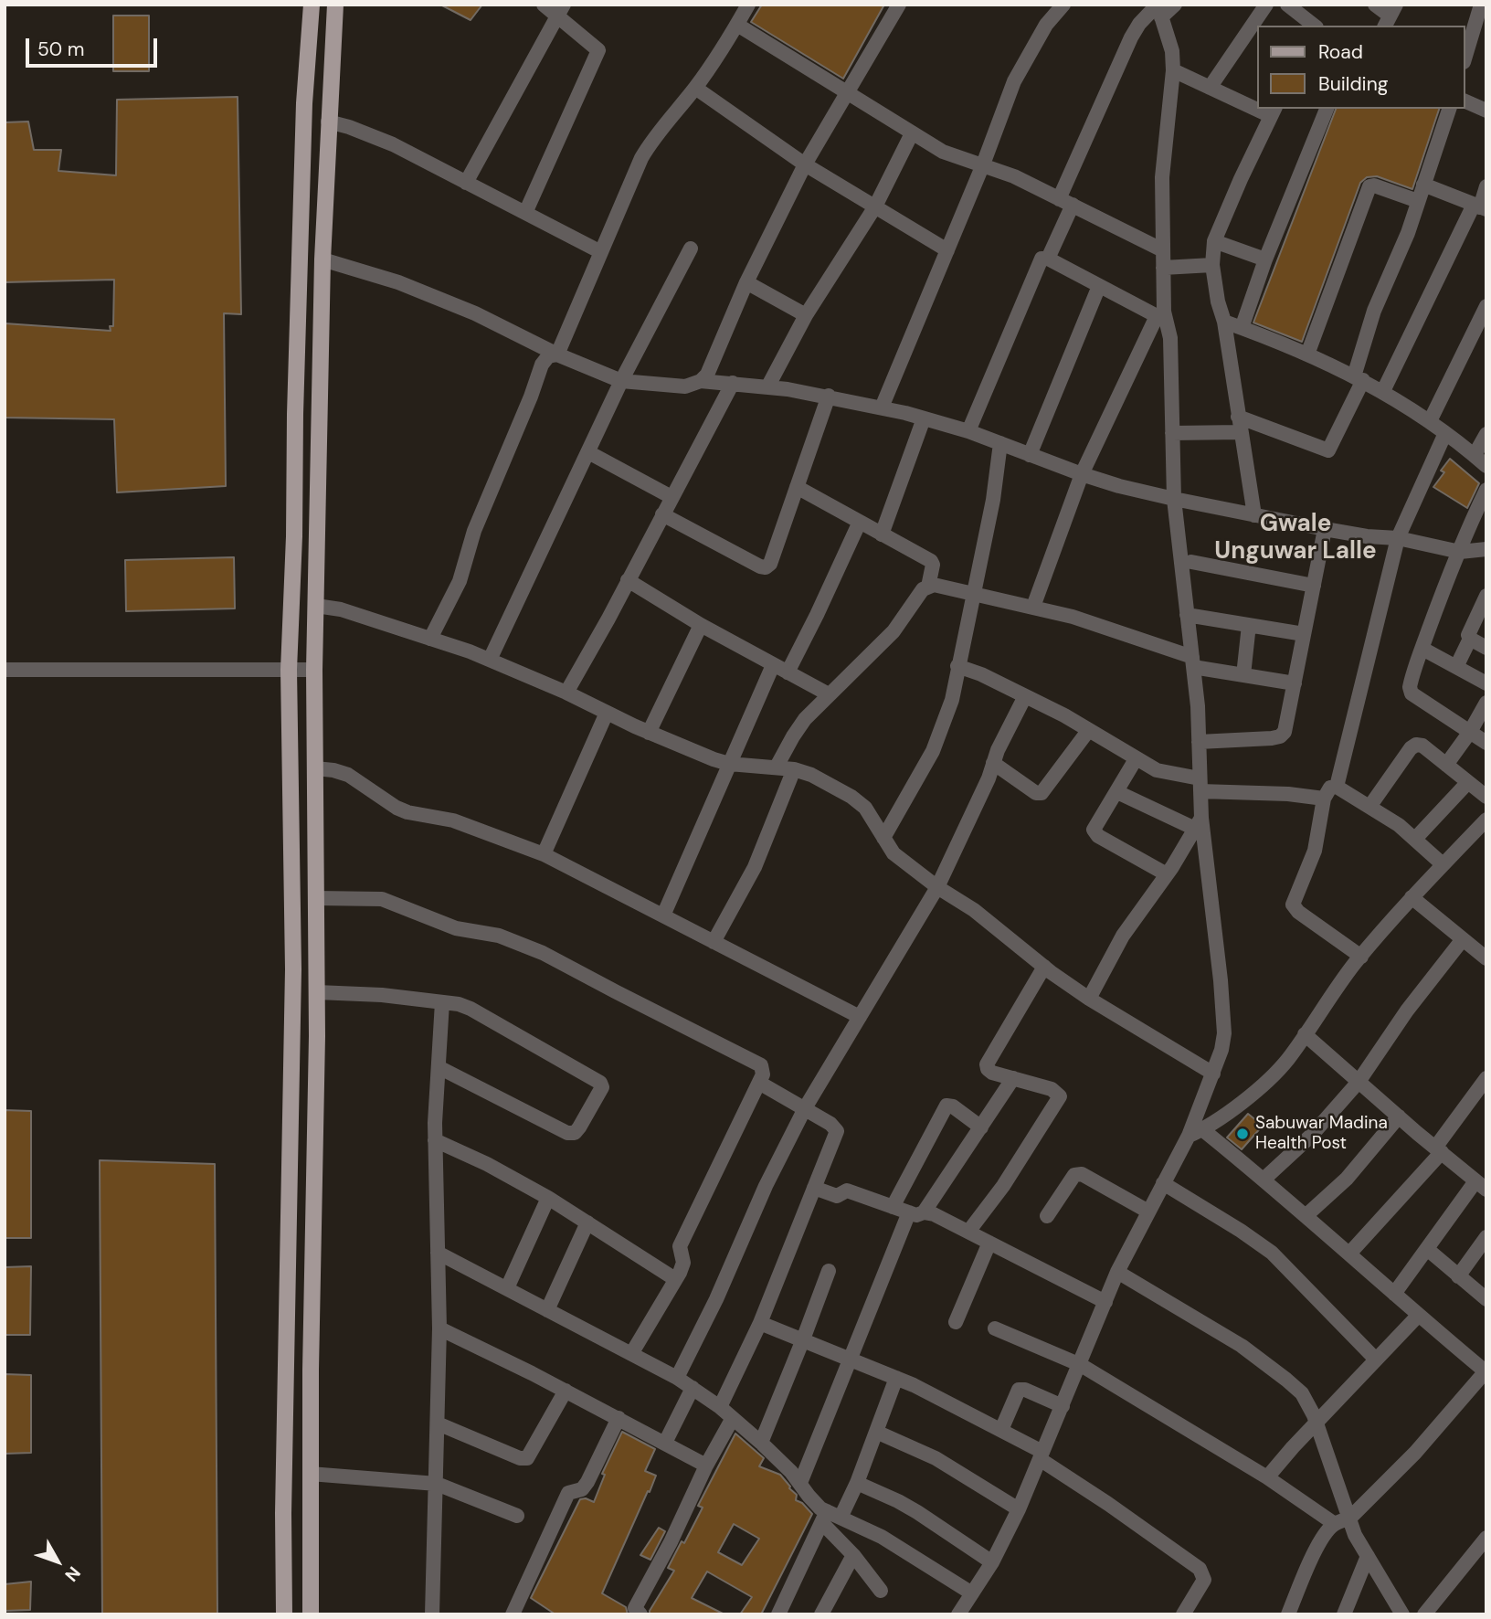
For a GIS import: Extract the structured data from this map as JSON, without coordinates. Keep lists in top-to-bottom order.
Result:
{
  "districts": ["Gwale Unguwar Lalle"],
  "places": ["Sabuwar Madina Health Post"],
  "legend": ["Road", "Building"],
  "scale_bar": "50 m",
  "north": "bottom right"
}
